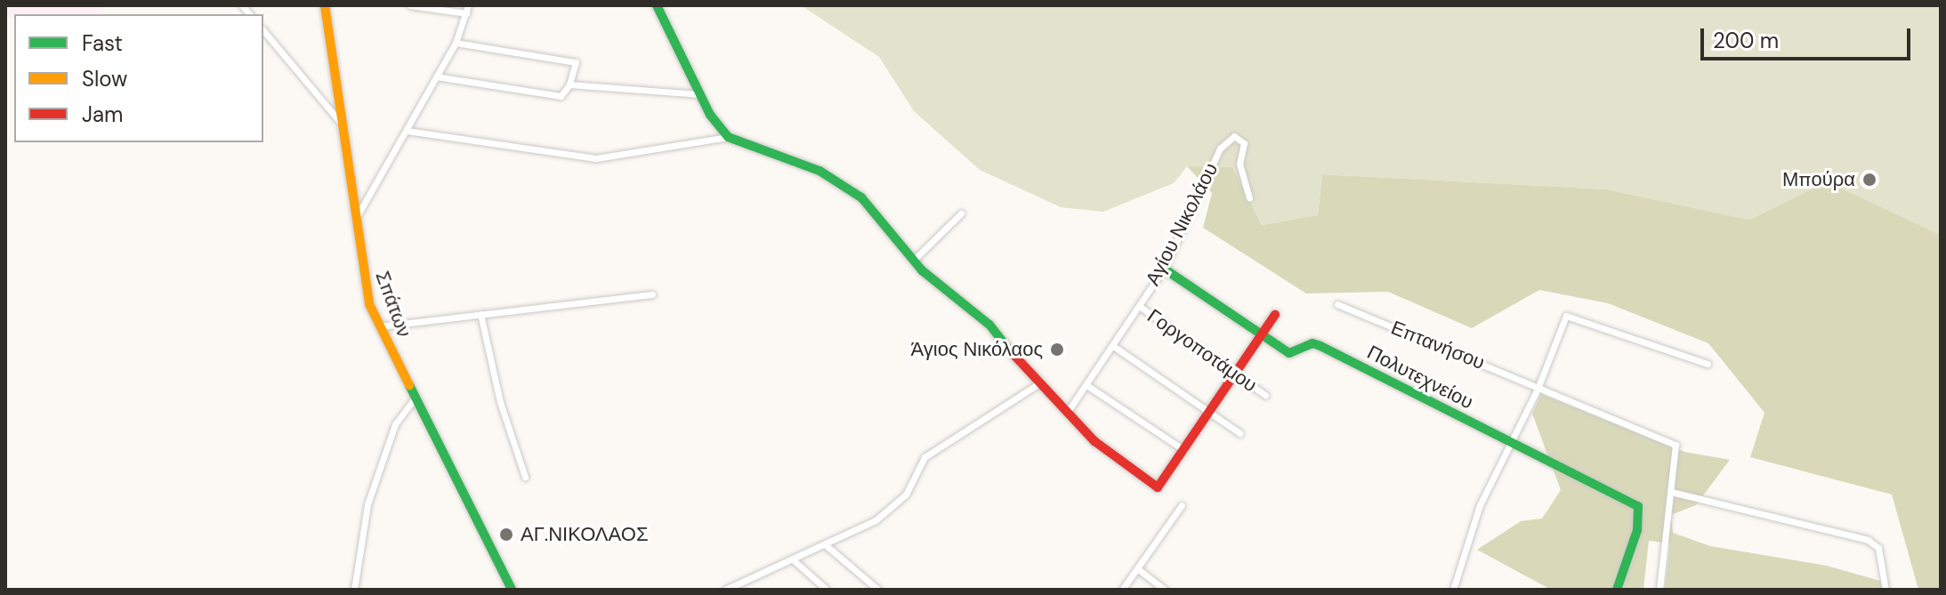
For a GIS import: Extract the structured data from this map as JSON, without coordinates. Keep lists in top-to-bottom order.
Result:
{
  "streets": {
    "street": [
      "Αγίου Νικολάου",
      "Σπάτων",
      "Επτανήσου",
      "Γοργοποτάμου",
      "Πολυτεχνείου"
    ]
  },
  "crossings": [
    ["Αγίου Νικολάου", "Γοργοποτάμου"]
  ],
  "places": ["Μπούρα", "Άγιος Νικόλαος", "ΑΓ.ΝΙΚΟΛΑΟΣ"],
  "legend": ["Fast", "Slow", "Jam"],
  "scale_bar": "200 m"
}
